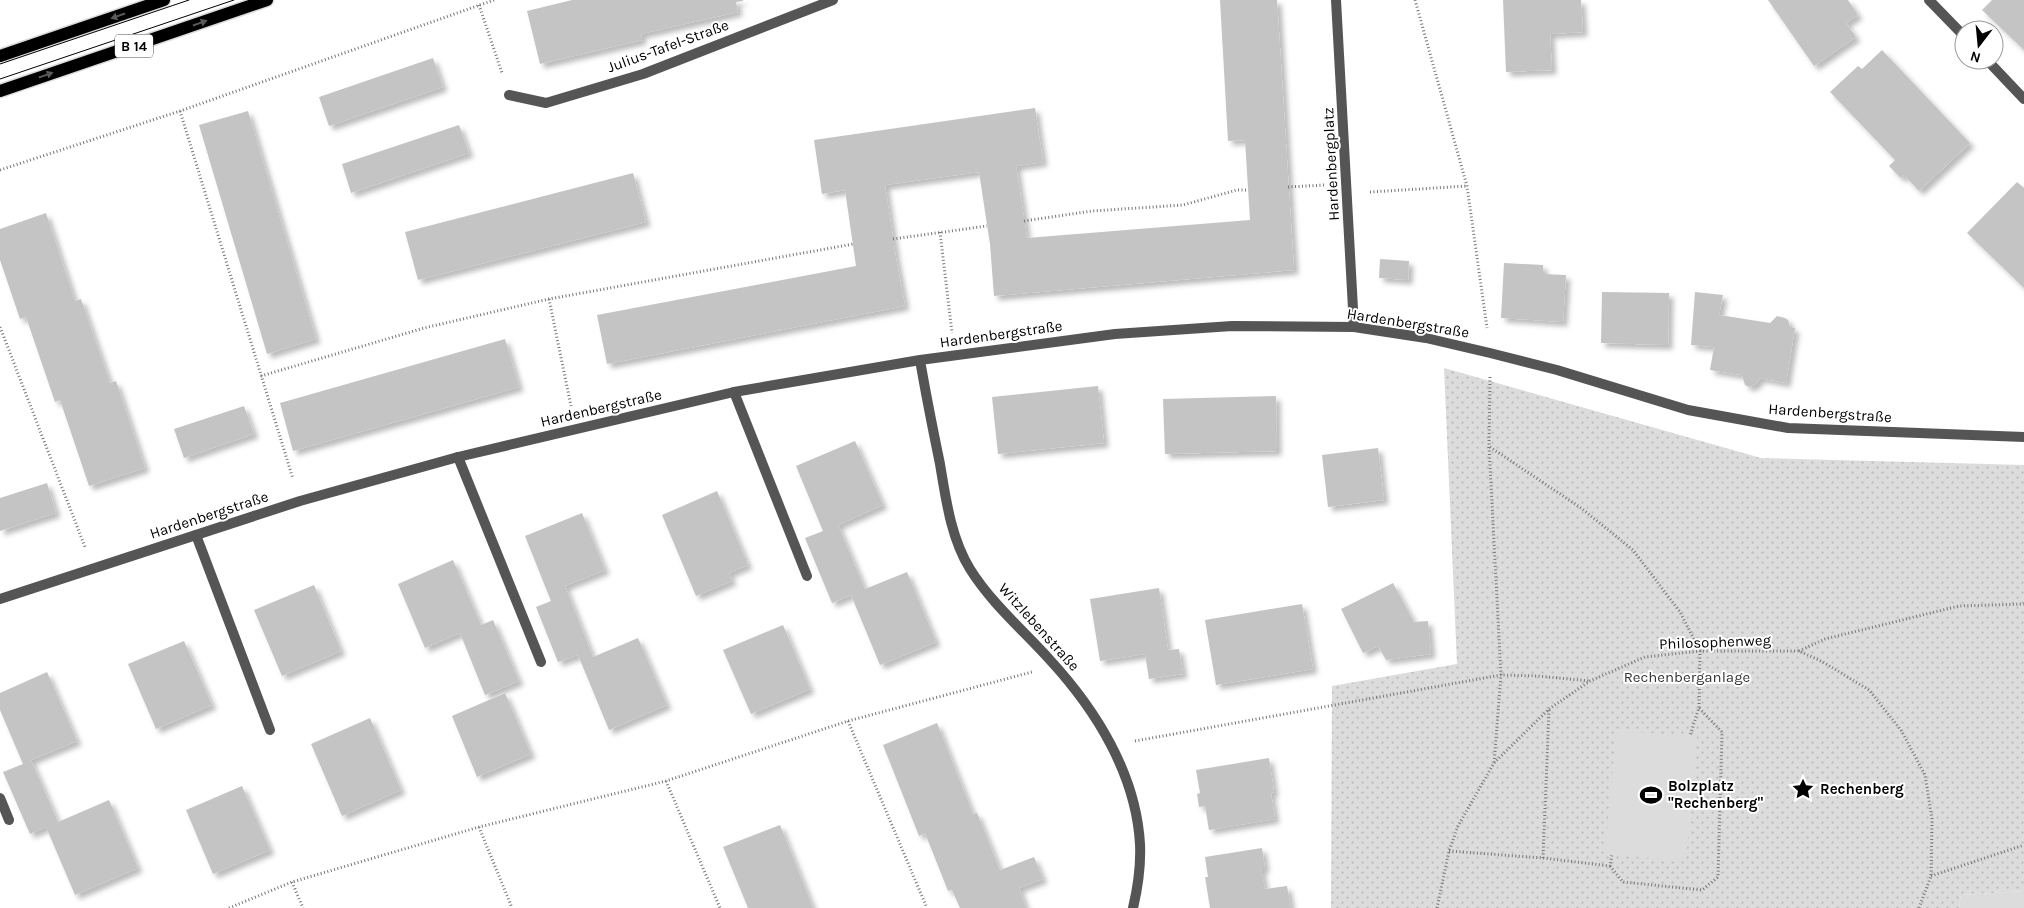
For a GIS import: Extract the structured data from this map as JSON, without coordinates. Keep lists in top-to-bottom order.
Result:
{
  "streets": {
    "main road": ["B 14"],
    "street": [
      "Julius-Tafel-Straße",
      "Hardenbergplatz",
      "Hardenbergstraße",
      "Witzlebenstraße"
    ],
    "path": ["Philosophenweg"]
  },
  "crossings": [
    ["Hardenbergplatz", "Hardenbergstraße"],
    ["Hardenbergstraße", "Witzlebenstraße"]
  ],
  "parks": ["Rechenberganlage"],
  "places": {
    "place": ["Rechenberg"],
    "sports": ["Bolzplatz \"Rechenberg\""]
  },
  "north": "bottom"
}
